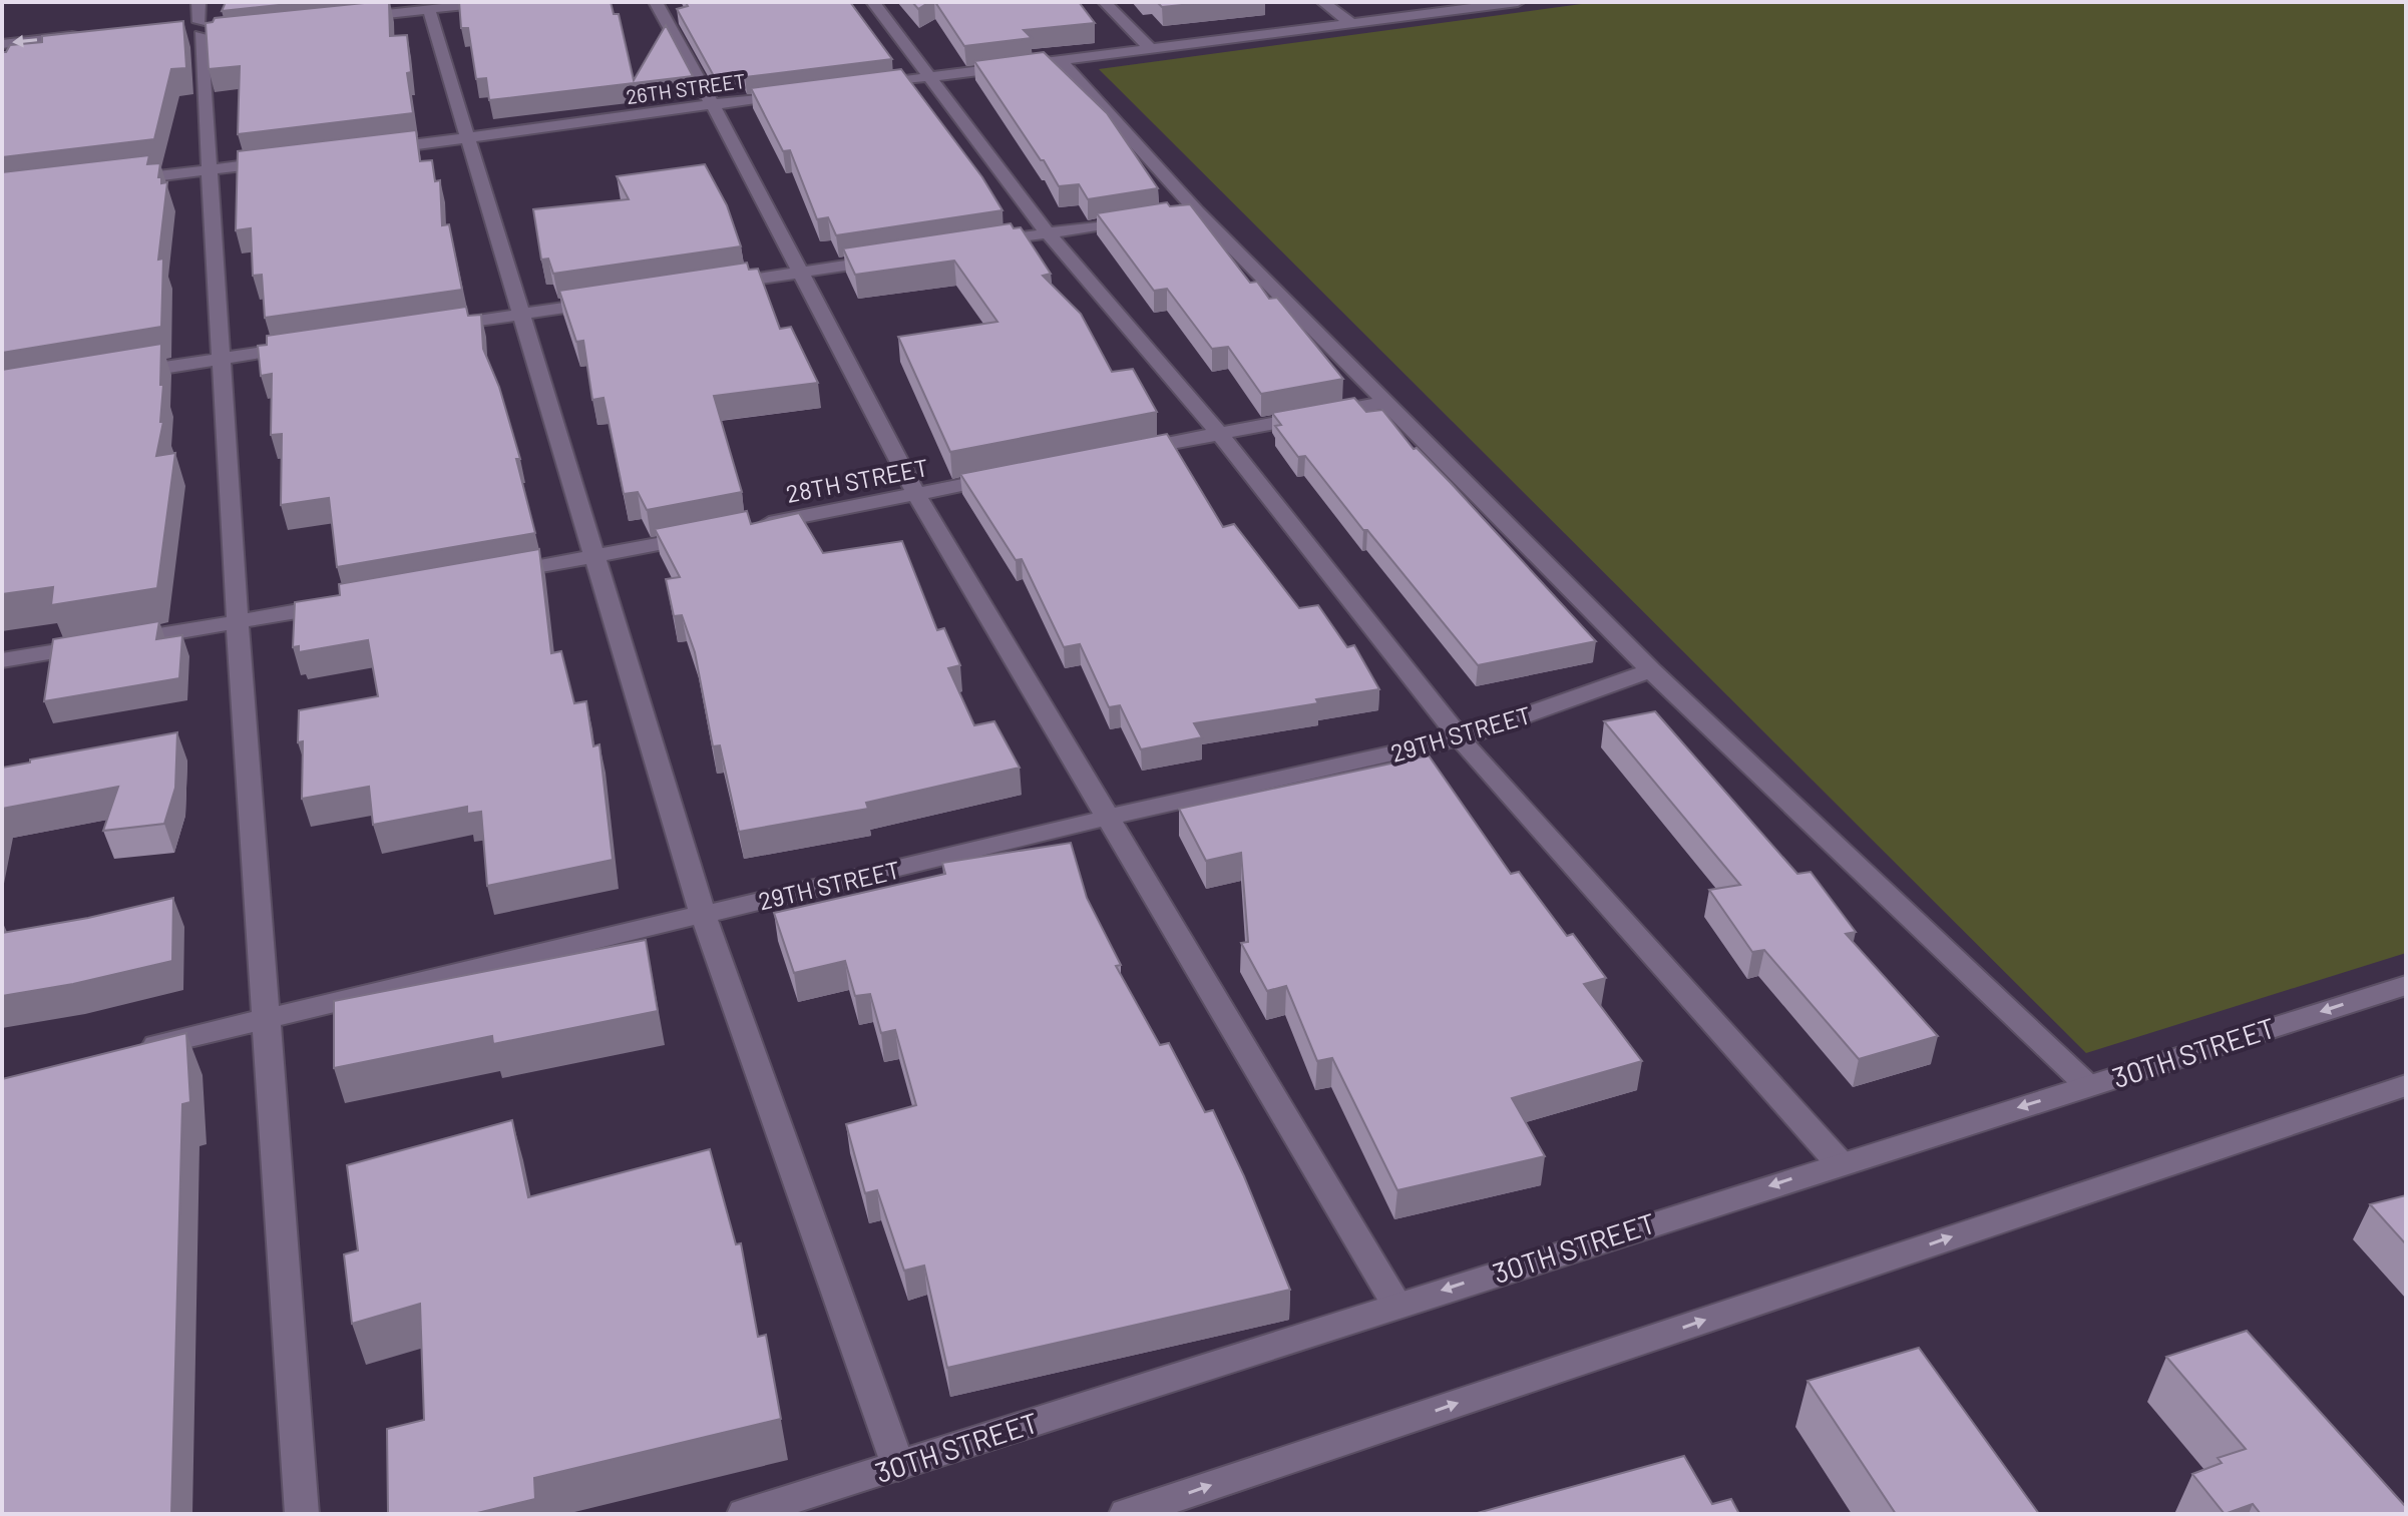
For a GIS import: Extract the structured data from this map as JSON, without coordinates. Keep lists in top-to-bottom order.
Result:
{
  "streets": {
    "street": [
      "26TH STREET",
      "28TH STREET",
      "29TH STREET",
      "30TH STREET"
    ]
  }
}
